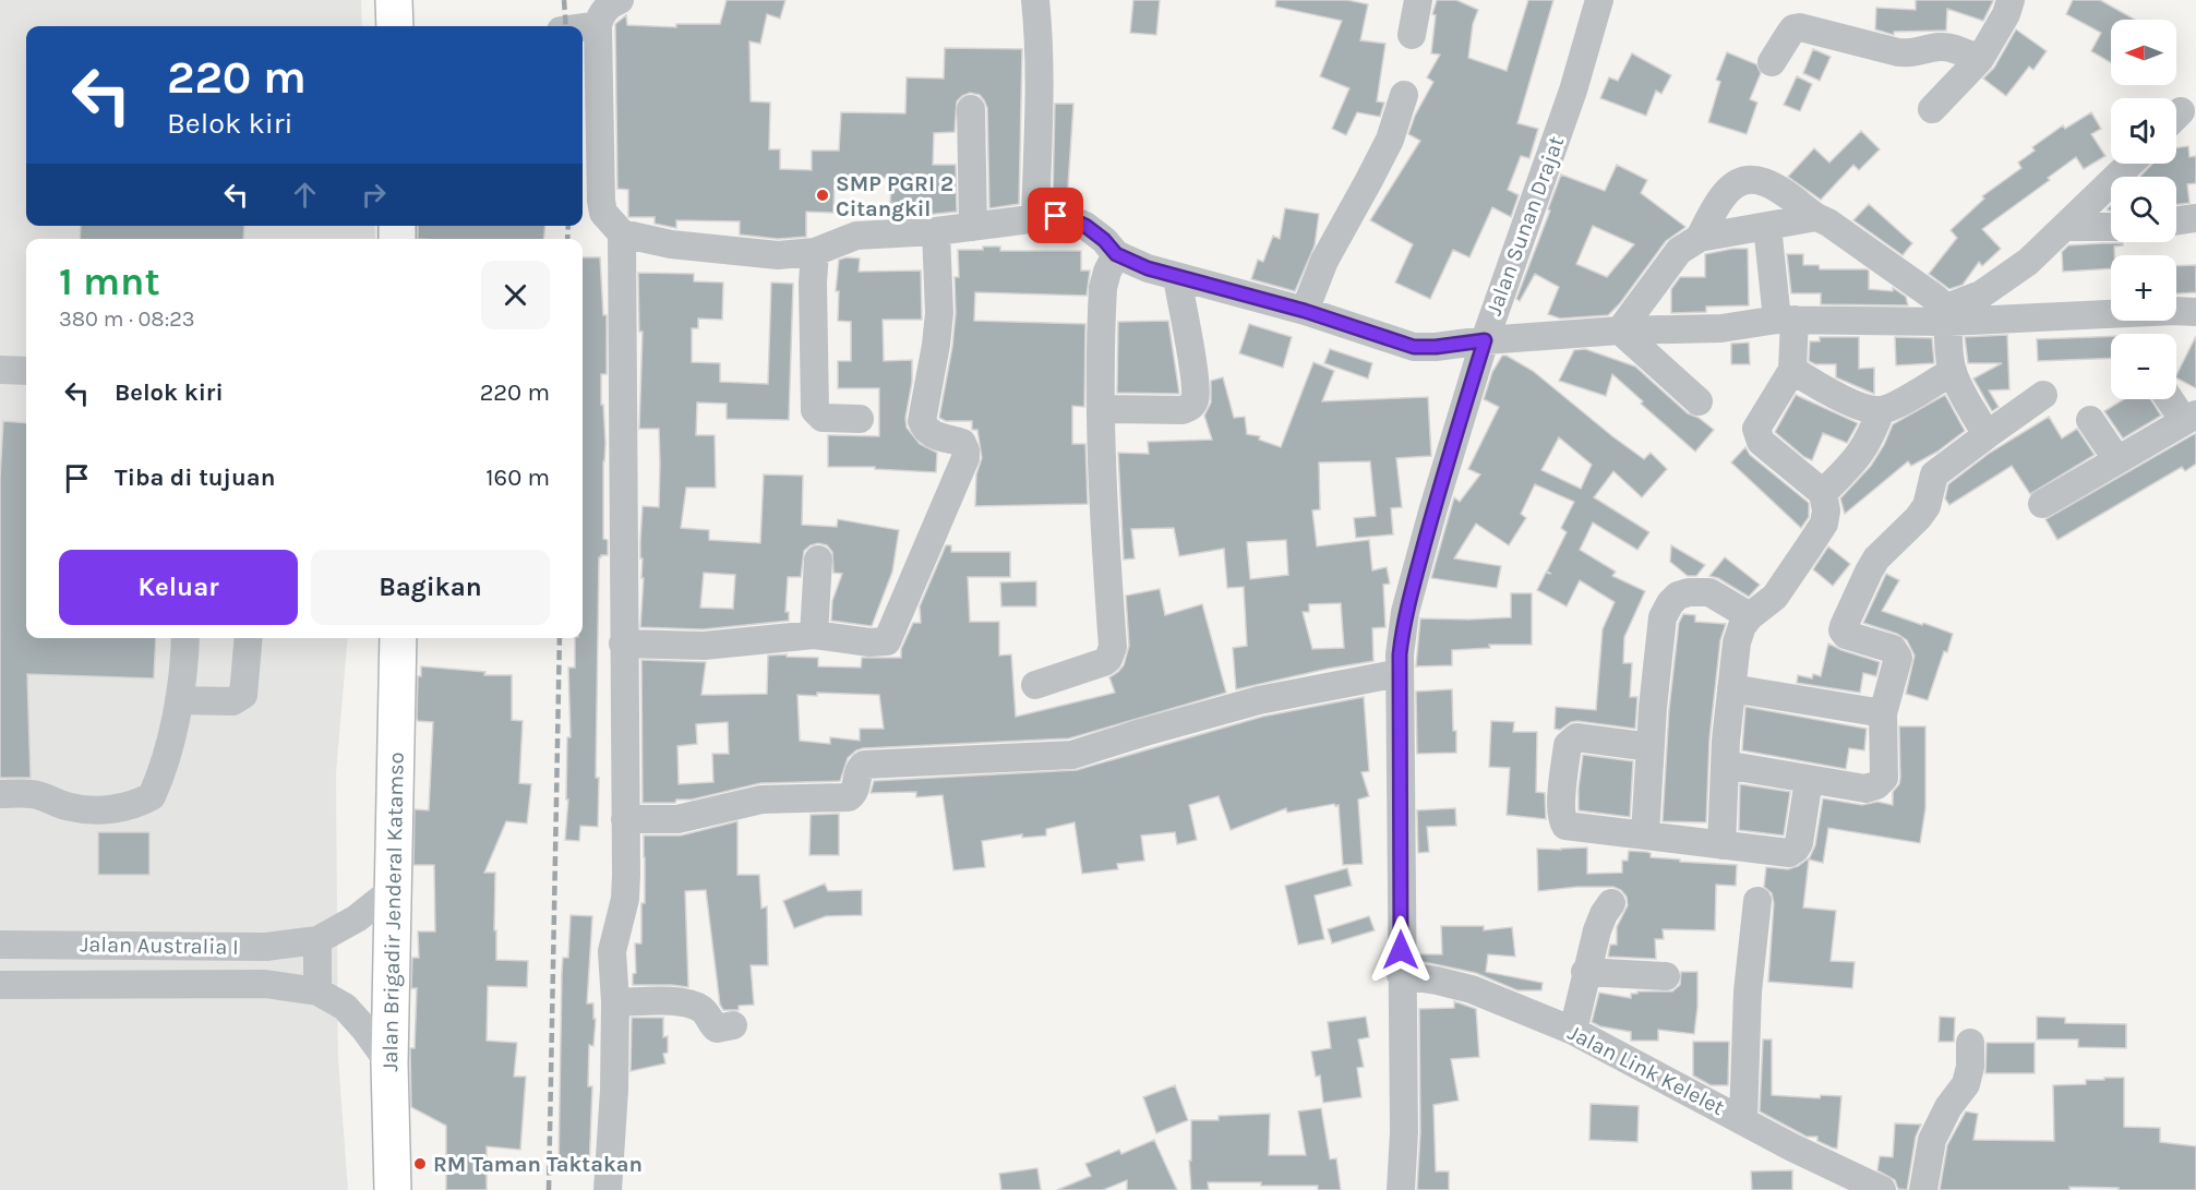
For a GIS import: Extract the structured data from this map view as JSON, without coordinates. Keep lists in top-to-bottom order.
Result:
{
  "streets": {
    "highway": ["Jalan Brigadir Jenderal Katamso"],
    "street": ["Jalan Sunan Drajat", "Jalan Australia I", "Jalan Link Kelelet"]
  },
  "crossings": [
    ["Jalan Sunan Drajat", "Jalan Link Kelelet"],
    ["Jalan Brigadir Jenderal Katamso", "Jalan Australia I"]
  ],
  "places": ["SMP PGRI 2 Citangkil", "RM Taman Taktakan"],
  "north": "left",
  "page": {
    "map_buttons": ["+", "−"],
    "turn": ["220 m", "Belok kiri"],
    "heading": ["1 mnt", "380 m · 08:23"],
    "list": [
      {
        "name": "Belok kiri",
        "value": "220 m"
      },
      {
        "name": "Tiba di tujuan",
        "value": "160 m"
      }
    ],
    "buttons": ["Keluar", "Bagikan"]
  }
}
